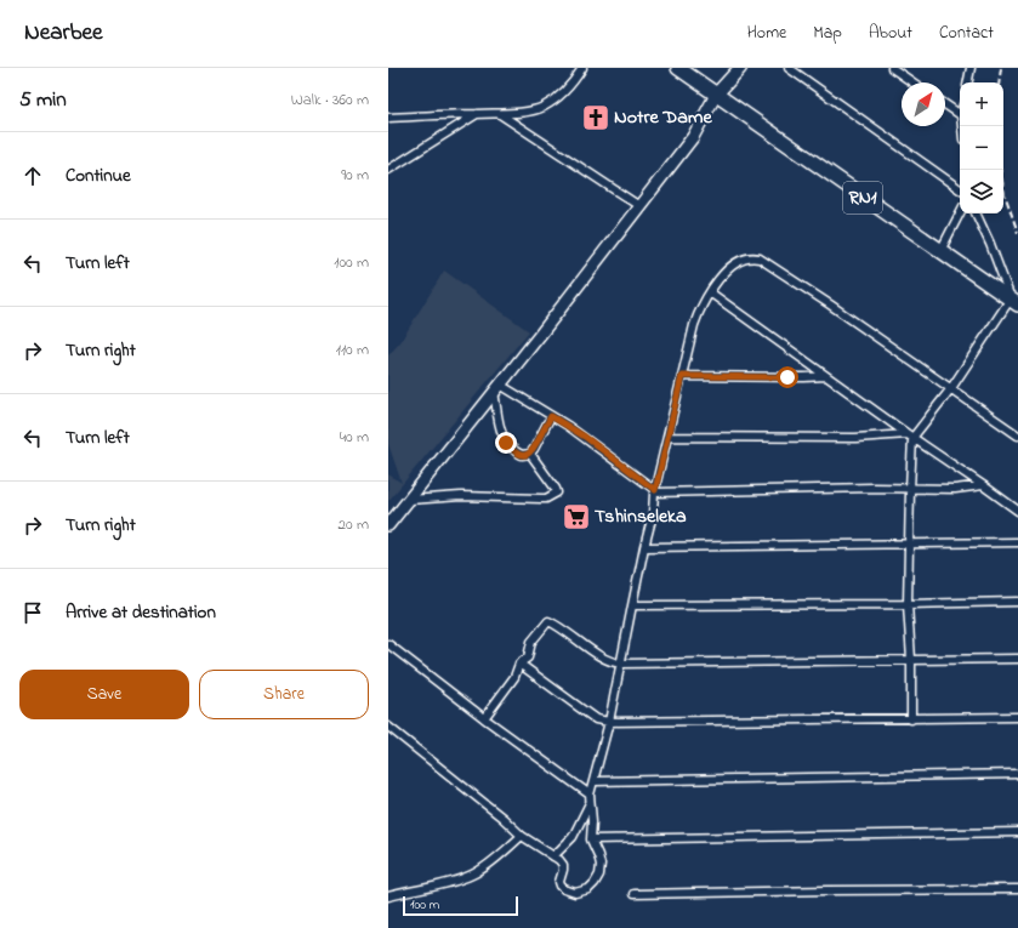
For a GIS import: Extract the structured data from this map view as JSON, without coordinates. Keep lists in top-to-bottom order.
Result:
{
  "streets": {
    "highway": ["RN1"]
  },
  "places": {
    "church": ["Notre Dame"],
    "supermarket": ["Tshinseleka"]
  },
  "scale_bar": "100 m",
  "north": "top right",
  "page": {
    "header": "Nearbee",
    "nav": [
      "Home",
      "Map",
      "About",
      "Contact"
    ],
    "heading": ["5 min", "Walk · 360 m"],
    "map_buttons": ["+", "−"],
    "list": [
      ["Continue", "90 m"],
      ["Turn left", "100 m"],
      ["Turn right", "110 m"],
      ["Turn left", "40 m"],
      ["Turn right", "20 m"],
      "Arrive at destination"
    ],
    "buttons": ["Save", "Share"],
    "scale": "100 m"
  }
}
